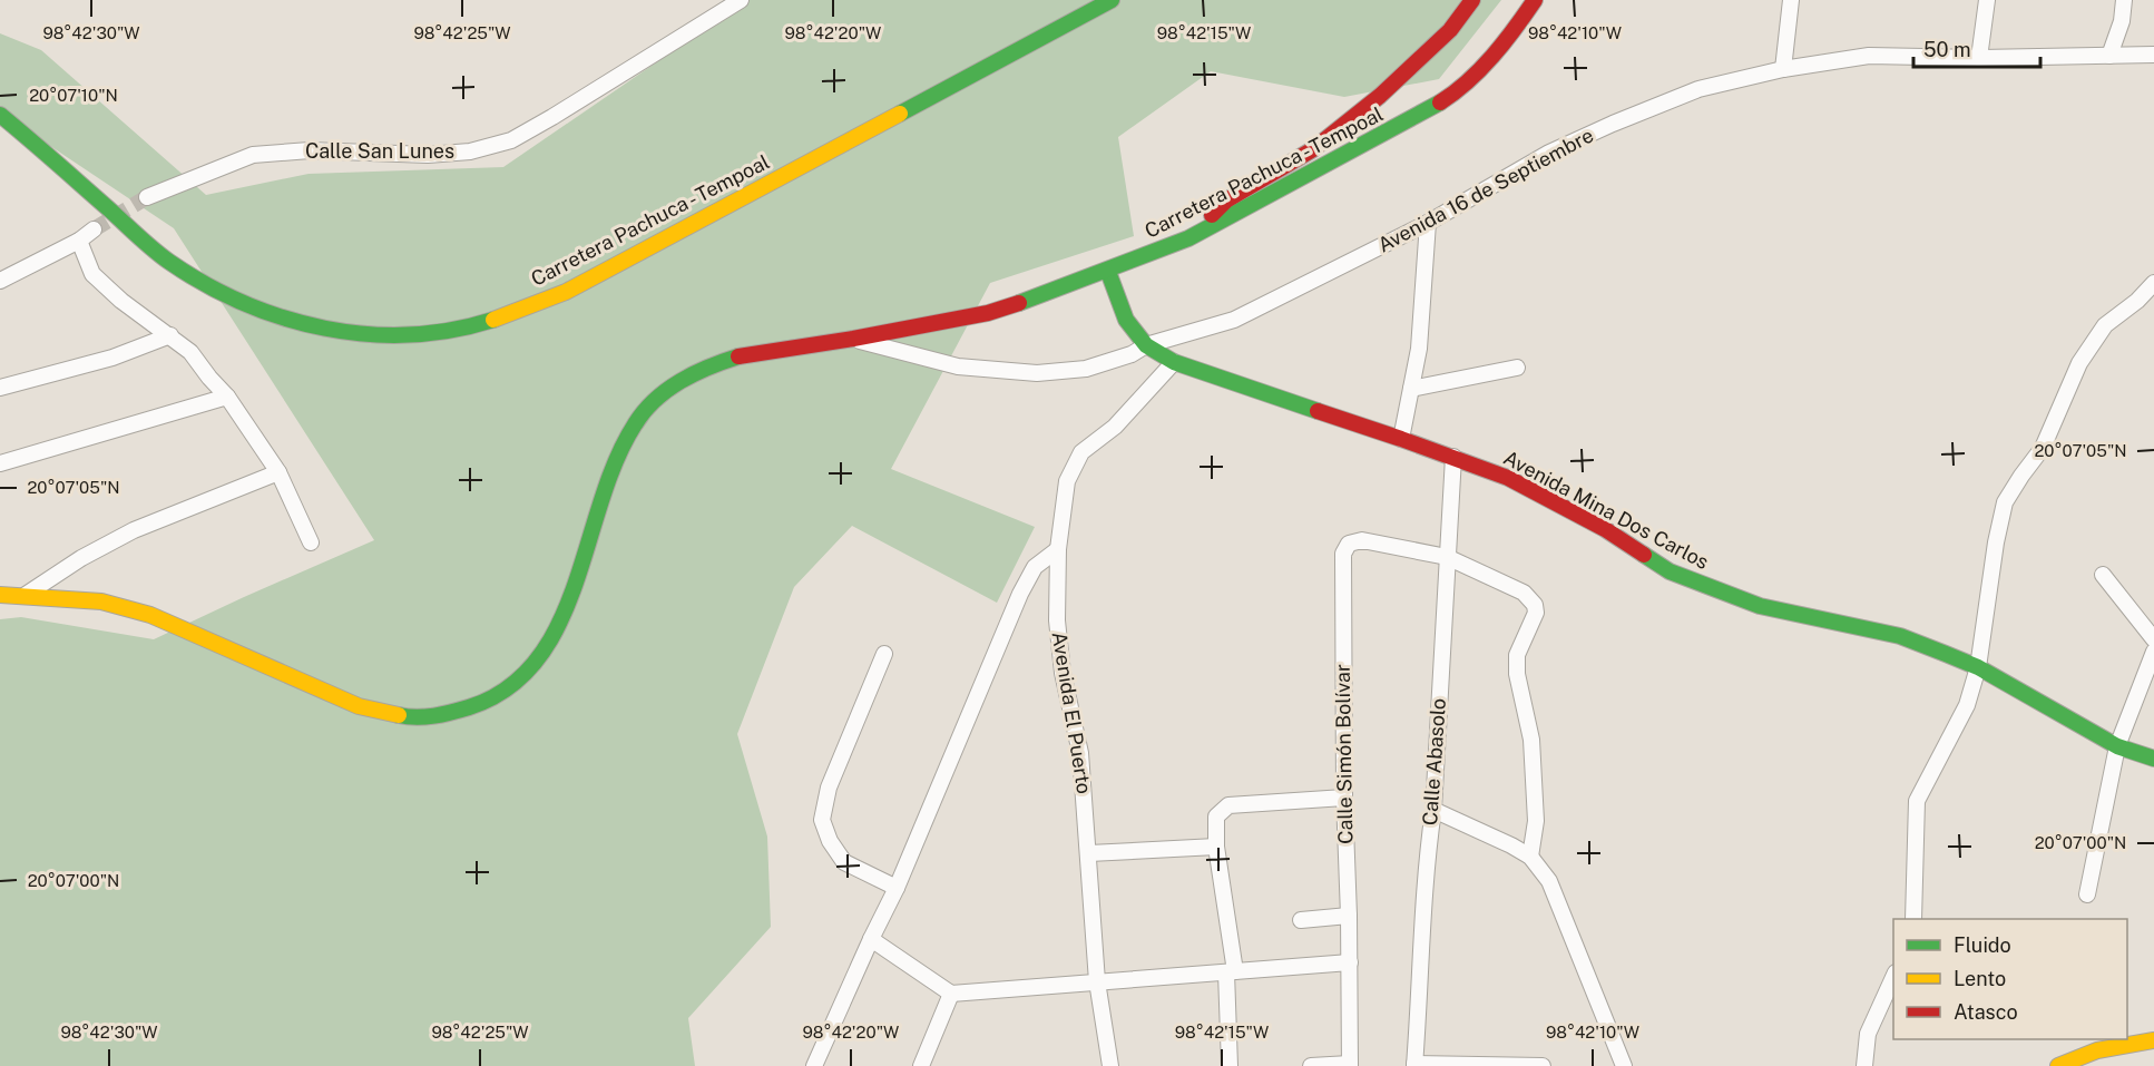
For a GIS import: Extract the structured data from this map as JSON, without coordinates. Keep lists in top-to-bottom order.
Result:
{
  "streets": {
    "main road": ["Carretera Pachuca - Tempoal", "Avenida Mina Dos Carlos"],
    "street": [
      "Calle San Lunes",
      "Avenida 16 de Septiembre",
      "Avenida El Puerto",
      "Calle Simón Bolívar",
      "Calle Abasolo"
    ]
  },
  "crossings": [
    ["Carretera Pachuca - Tempoal", "Avenida Mina Dos Carlos"],
    ["Avenida 16 de Septiembre", "Avenida Mina Dos Carlos"],
    ["Avenida Mina Dos Carlos", "Avenida El Puerto"],
    ["Avenida Mina Dos Carlos", "Calle Abasolo"],
    ["Calle Simón Bolívar", "Calle Abasolo"]
  ],
  "legend": ["Fluido", "Lento", "Atasco"],
  "scale_bar": "50 m",
  "coordinates": [
    "98°42'30\"W",
    "98°42'25\"W",
    "98°42'20\"W",
    "98°42'15\"W",
    "98°42'10\"W",
    "20°07'10\"N",
    "20°07'05\"N",
    "20°07'00\"N"
  ]
}
